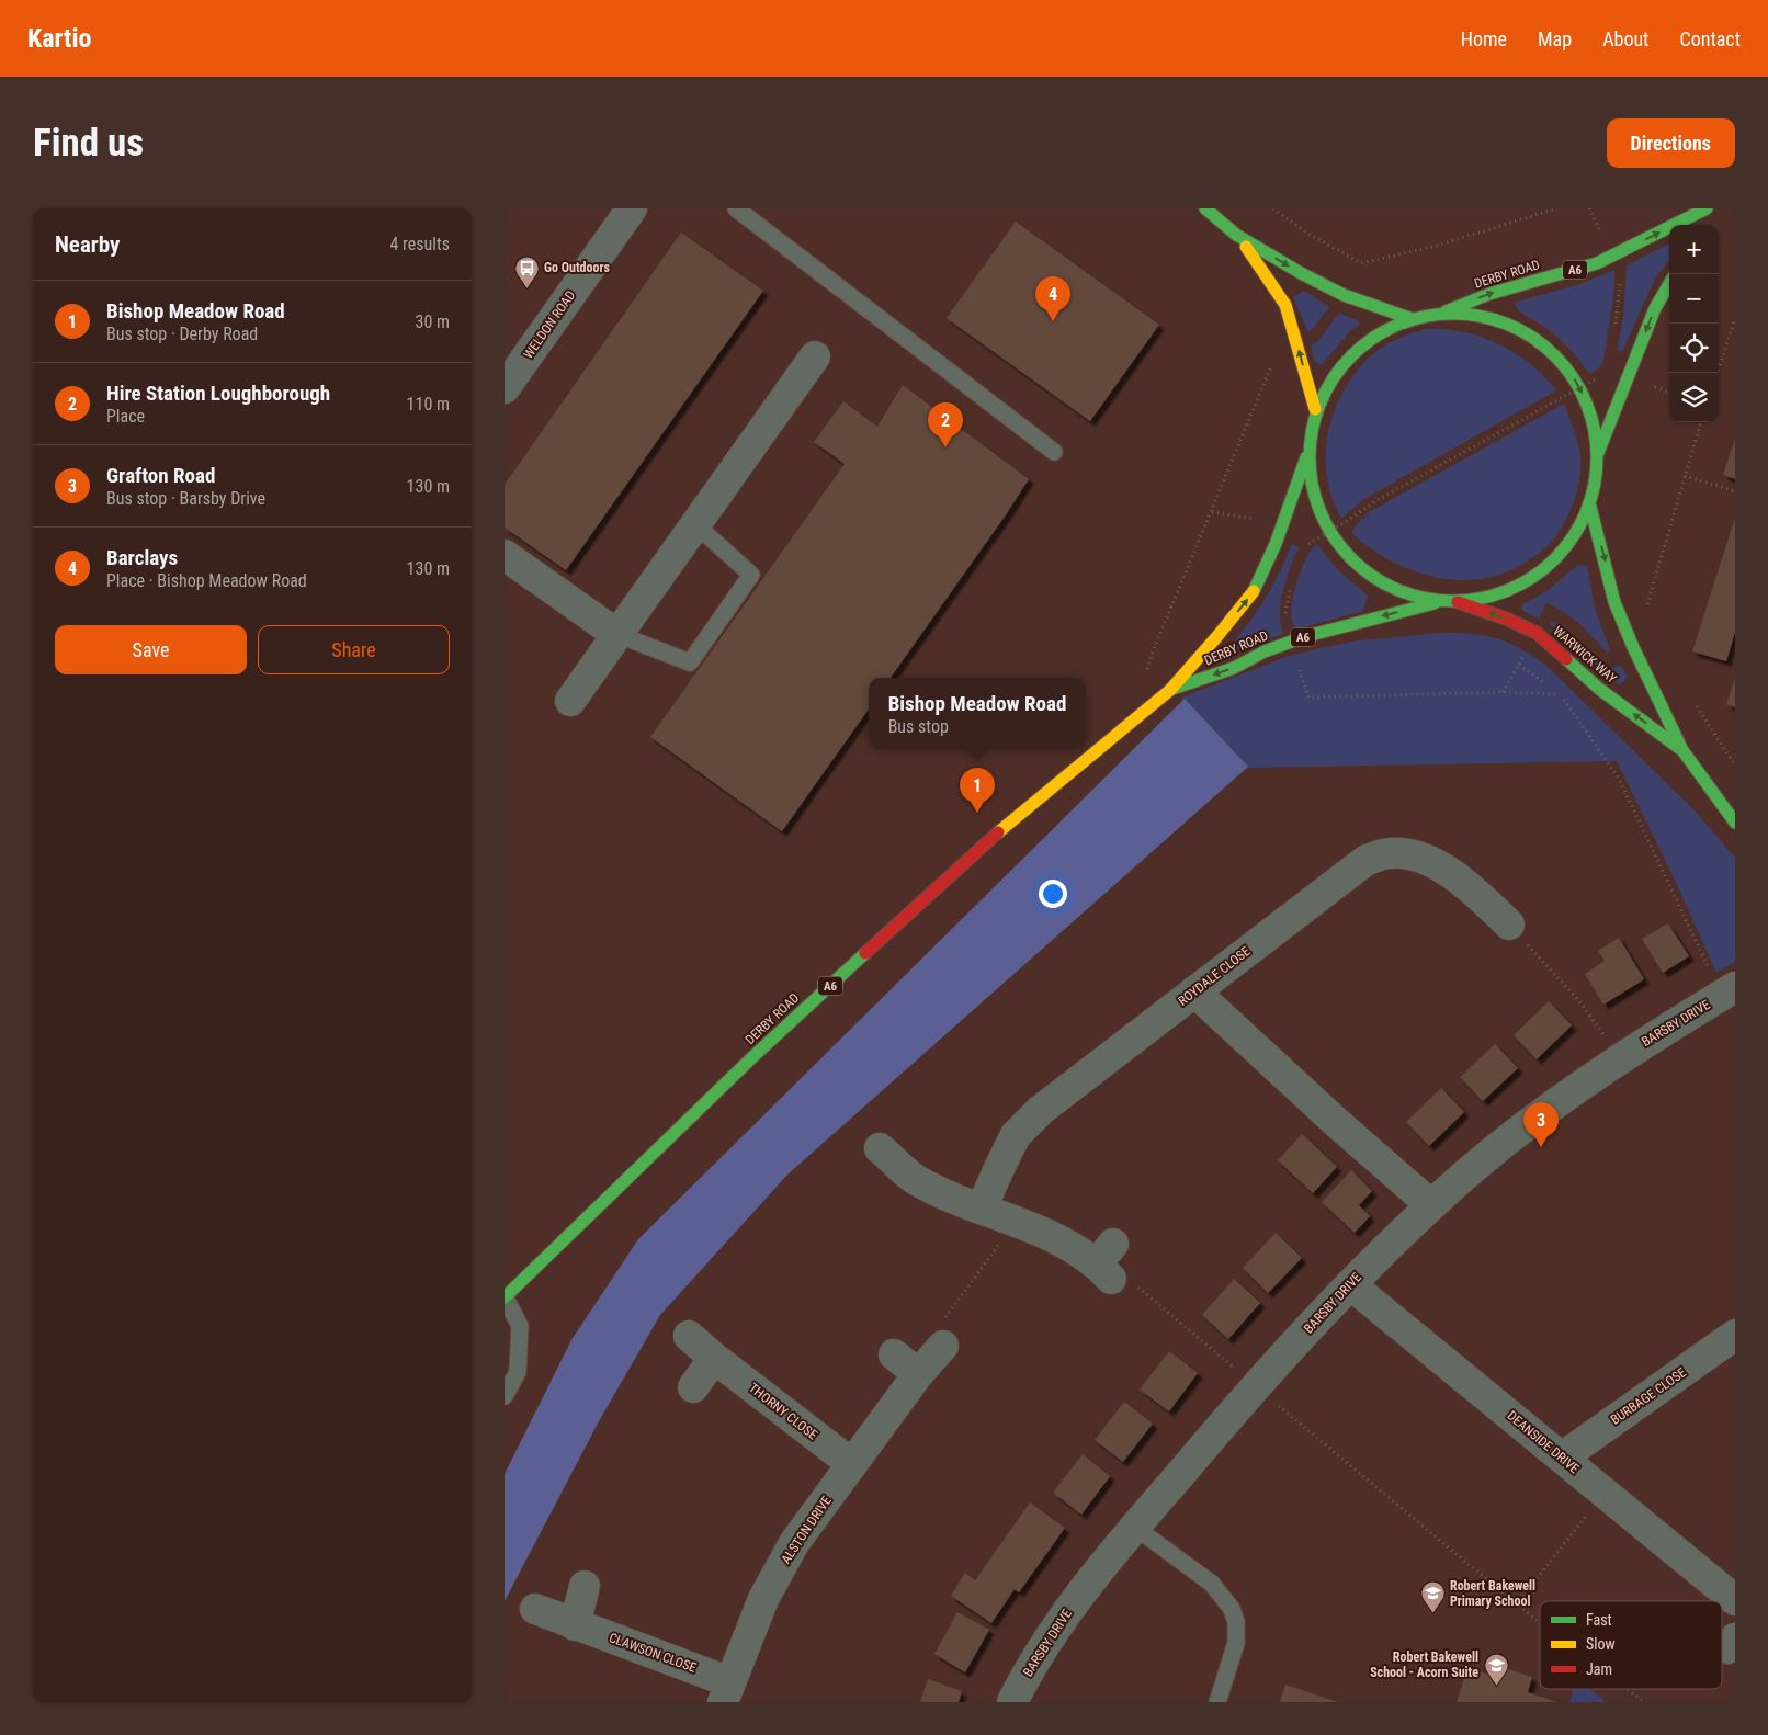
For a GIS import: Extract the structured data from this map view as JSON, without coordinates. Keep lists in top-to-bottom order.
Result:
{
  "streets": {
    "main road": ["A6", "DERBY ROAD", "WARWICK WAY"],
    "street": [
      "WELDON ROAD",
      "ROYDALE CLOSE",
      "BARSBY DRIVE",
      "BURBAGE CLOSE",
      "THORNY CLOSE",
      "DEANSIDE DRIVE",
      "ALSTON DRIVE",
      "CLAWSON CLOSE"
    ]
  },
  "crossings": [
    ["A6", "DERBY ROAD"],
    ["A6", "WARWICK WAY"],
    ["BARSBY DRIVE", "DEANSIDE DRIVE"],
    ["BURBAGE CLOSE", "DEANSIDE DRIVE"],
    ["THORNY CLOSE", "ALSTON DRIVE"],
    ["ALSTON DRIVE", "CLAWSON CLOSE"]
  ],
  "places": {
    "bus stop": ["Go Outdoors"],
    "school or university": ["Robert Bakewell Primary School", "Robert Bakewell School - Acorn Suite"]
  },
  "legend": ["Fast", "Slow", "Jam"],
  "page": {
    "header": "Kartio",
    "nav": [
      "Home",
      "Map",
      "About",
      "Contact"
    ],
    "buttons": [
      "Directions",
      ["Save", "Share"]
    ],
    "title": "Find us",
    "heading": ["Nearby", "4 results"],
    "map_buttons": ["+", "−"],
    "pins": [
      "4",
      "2",
      "1",
      "3"
    ],
    "list": [
      {
        "mark": "1",
        "name": "Bishop Meadow Road",
        "note": "Bus stop · Derby Road",
        "value": "30 m"
      },
      {
        "mark": "2",
        "name": "Hire Station Loughborough",
        "note": "Place",
        "value": "110 m"
      },
      {
        "mark": "3",
        "name": "Grafton Road",
        "note": "Bus stop · Barsby Drive",
        "value": "130 m"
      },
      {
        "mark": "4",
        "name": "Barclays",
        "note": "Place · Bishop Meadow Road",
        "value": "130 m"
      }
    ],
    "popup": ["Bishop Meadow Road", "Bus stop"]
  }
}
